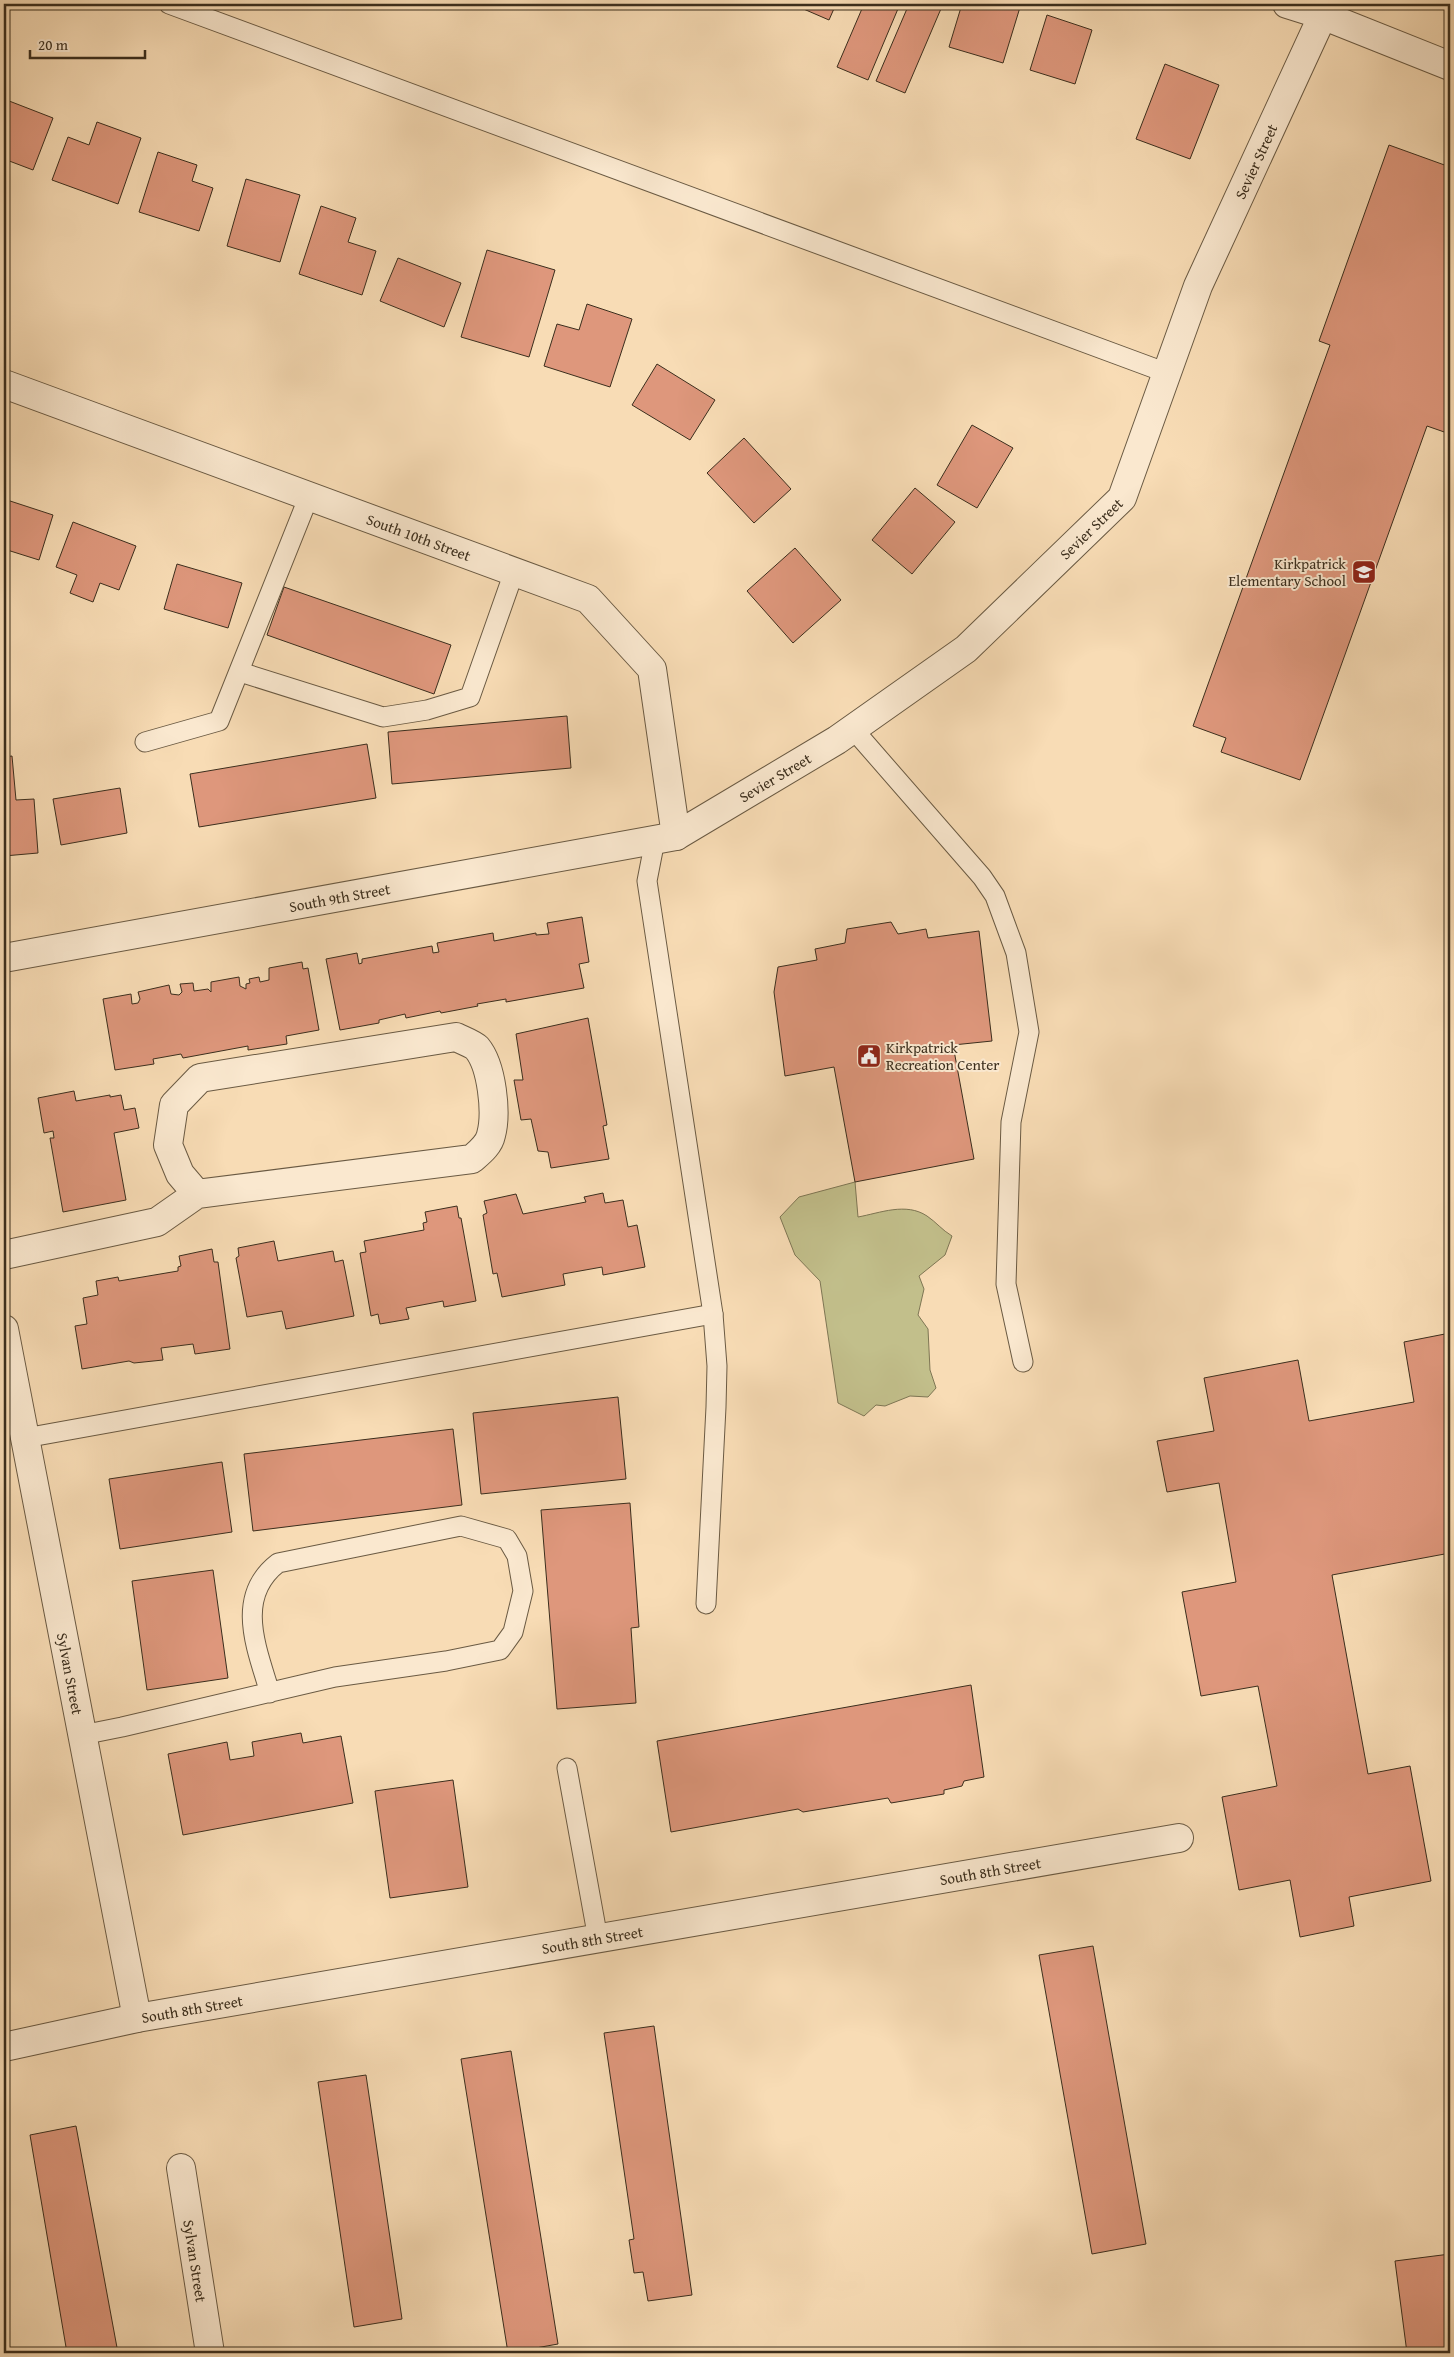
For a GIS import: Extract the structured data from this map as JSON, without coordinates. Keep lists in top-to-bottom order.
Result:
{
  "streets": {
    "street": [
      "Sevier Street",
      "South 10th Street",
      "South 9th Street",
      "Sylvan Street",
      "South 8th Street"
    ]
  },
  "crossings": [
    ["Sevier Street", "South 10th Street"],
    ["Sevier Street", "South 9th Street"],
    ["South 10th Street", "South 9th Street"],
    ["Sylvan Street", "South 8th Street"]
  ],
  "places": {
    "school or university": ["Kirkpatrick Elementary School"],
    "public building": ["Kirkpatrick Recreation Center"]
  },
  "scale_bar": "20 m"
}
